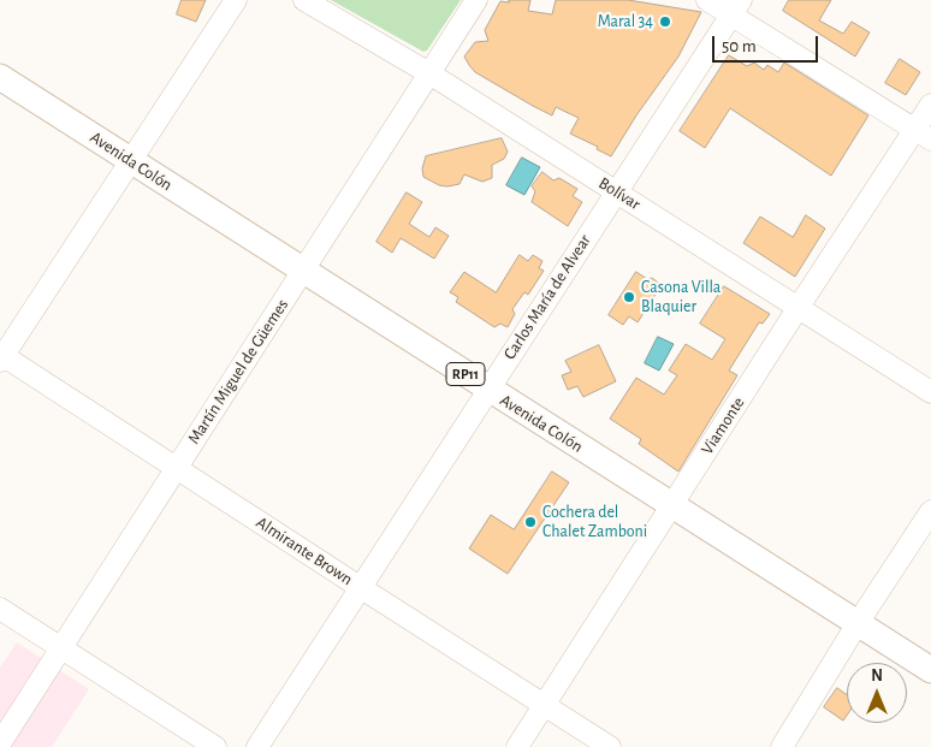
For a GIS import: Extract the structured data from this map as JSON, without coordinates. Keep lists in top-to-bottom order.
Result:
{
  "streets": {
    "main road": ["Avenida Colón", "RP11"],
    "street": [
      "Bolívar",
      "Carlos María de Alvear",
      "Martín Miguel de Güemes",
      "Viamonte",
      "Almirante Brown"
    ]
  },
  "crossings": [
    ["Avenida Colón", "Carlos María de Alvear"],
    ["Avenida Colón", "Martín Miguel de Güemes"],
    ["Avenida Colón", "Viamonte"],
    ["Bolívar", "Carlos María de Alvear"],
    ["Bolívar", "Martín Miguel de Güemes"],
    ["Bolívar", "Viamonte"],
    ["Carlos María de Alvear", "Almirante Brown"],
    ["Martín Miguel de Güemes", "Almirante Brown"],
    ["Viamonte", "Almirante Brown"]
  ],
  "places": ["Maral 34", "Casona Villa Blaquier", "Cochera del Chalet Zamboni"],
  "scale_bar": "50 m",
  "north": "top"
}
